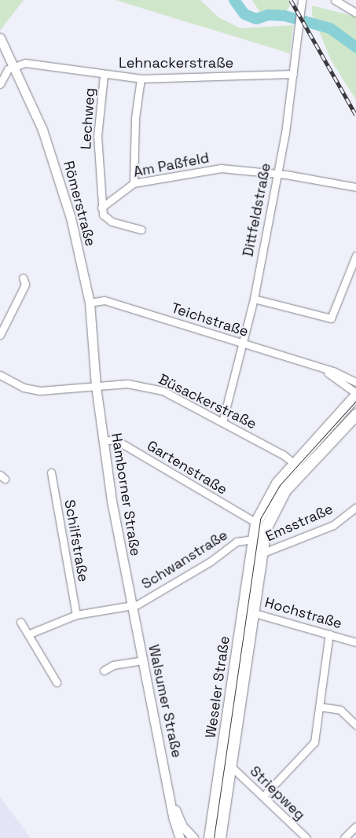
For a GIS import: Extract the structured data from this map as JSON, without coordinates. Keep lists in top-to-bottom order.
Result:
{
  "streets": {
    "main road": ["Weseler Straße"],
    "street": [
      "Lehnackerstraße",
      "Lechweg",
      "Am Paßfeld",
      "Römerstraße",
      "Dittfeldstraße",
      "Teichstraße",
      "Büsackerstraße",
      "Gartenstraße",
      "Hamborner Straße",
      "Emsstraße",
      "Schilfstraße",
      "Schwanstraße",
      "Hochstraße",
      "Walsumer Straße",
      "Striepweg"
    ]
  },
  "crossings": [
    ["Lehnackerstraße", "Lechweg"],
    ["Lehnackerstraße", "Römerstraße"],
    ["Lehnackerstraße", "Dittfeldstraße"],
    ["Lechweg", "Am Paßfeld"],
    ["Am Paßfeld", "Dittfeldstraße"],
    ["Römerstraße", "Teichstraße"],
    ["Römerstraße", "Büsackerstraße"],
    ["Römerstraße", "Hamborner Straße"],
    ["Dittfeldstraße", "Teichstraße"],
    ["Dittfeldstraße", "Büsackerstraße"],
    ["Büsackerstraße", "Hamborner Straße"],
    ["Büsackerstraße", "Weseler Straße"],
    ["Gartenstraße", "Hamborner Straße"],
    ["Gartenstraße", "Weseler Straße"],
    ["Hamborner Straße", "Schwanstraße"],
    ["Hamborner Straße", "Walsumer Straße"],
    ["Emsstraße", "Weseler Straße"],
    ["Schwanstraße", "Weseler Straße"],
    ["Schwanstraße", "Walsumer Straße"],
    ["Hochstraße", "Weseler Straße"],
    ["Weseler Straße", "Striepweg"]
  ]
}
